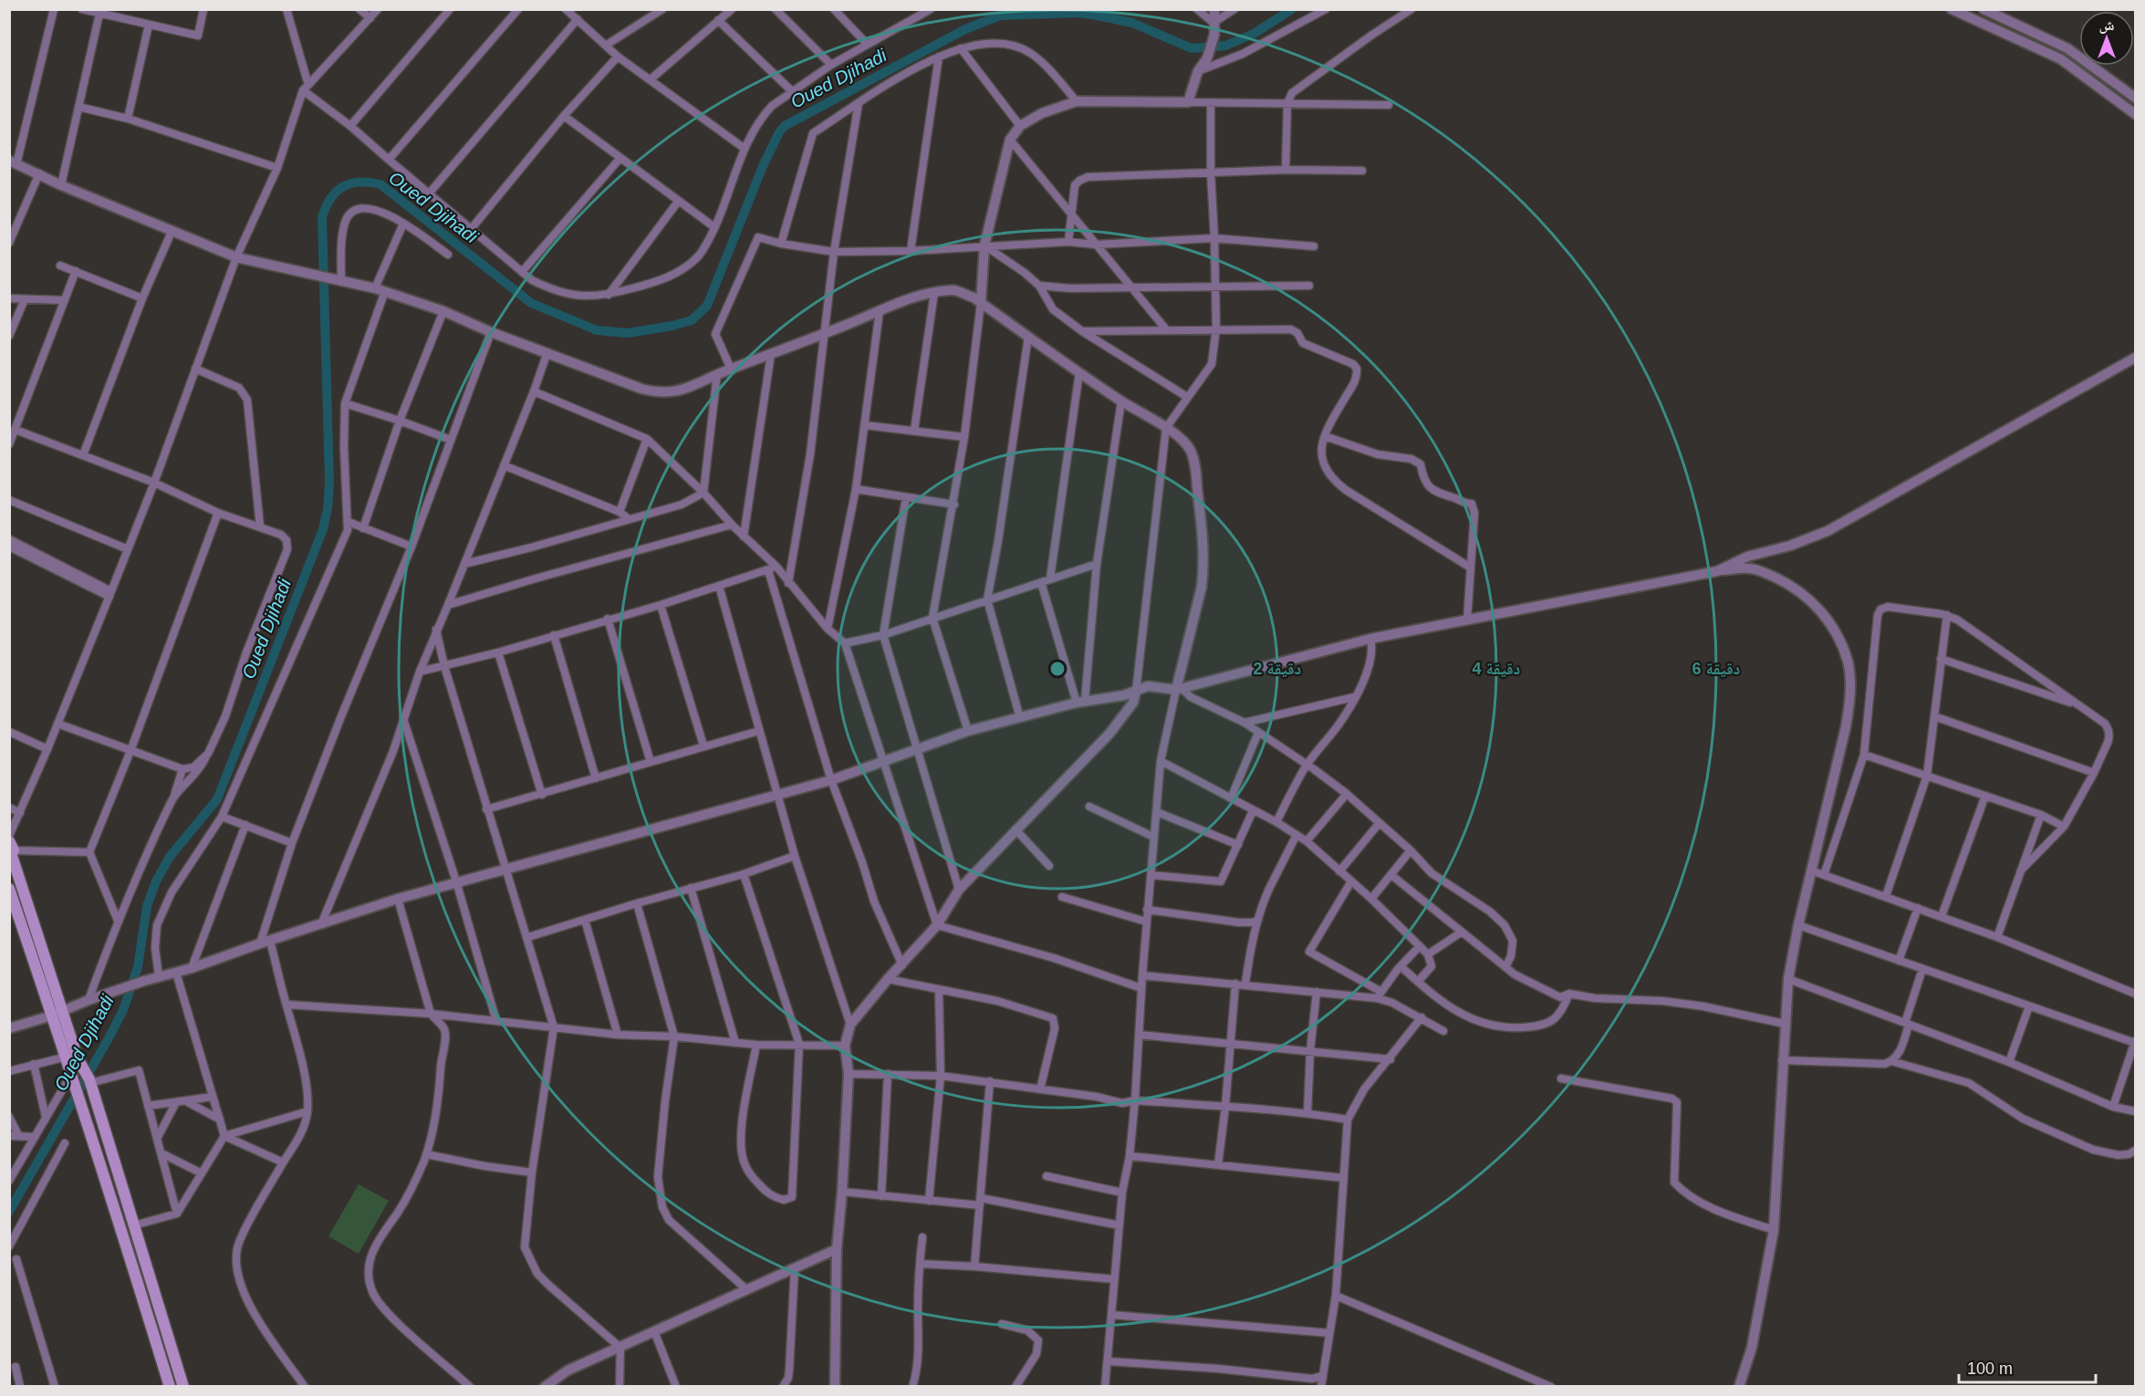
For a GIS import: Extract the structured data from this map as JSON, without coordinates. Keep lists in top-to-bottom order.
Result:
{
  "water": ["Oued Djihadi"],
  "scale_bar": "100 m",
  "north": "top",
  "rings": ["2 دقيقة", "4 دقيقة", "6 دقيقة"]
}
